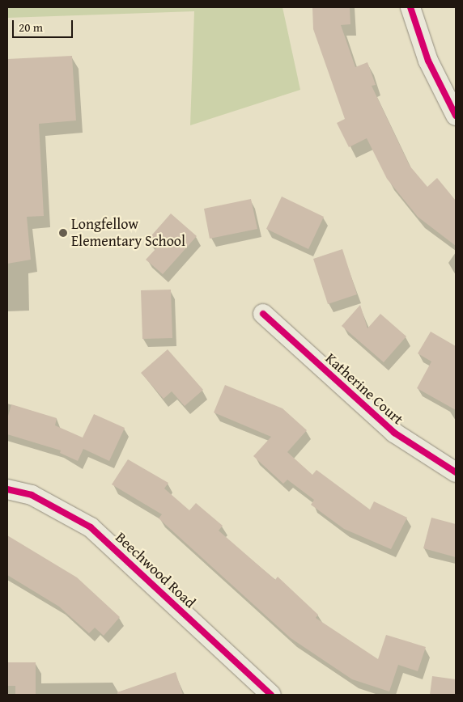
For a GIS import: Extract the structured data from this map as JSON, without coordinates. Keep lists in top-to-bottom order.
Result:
{
  "streets": {
    "street": ["Katherine Court", "Beechwood Road"]
  },
  "places": ["Longfellow Elementary School"],
  "scale_bar": "20 m"
}
